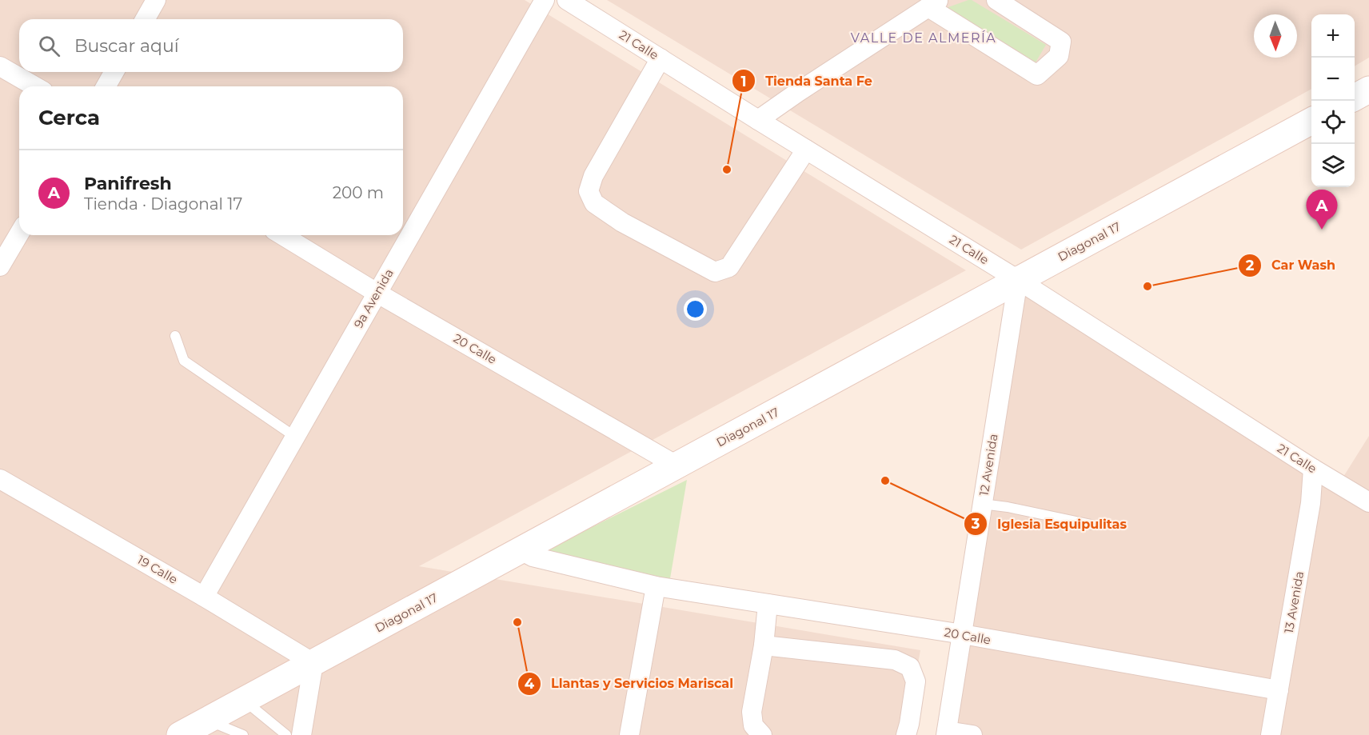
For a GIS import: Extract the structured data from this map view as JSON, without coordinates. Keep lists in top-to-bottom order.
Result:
{
  "streets": {
    "main road": ["Diagonal 17"],
    "street": [
      "21 Calle",
      "9a Avenida",
      "20 Calle",
      "12 Avenida",
      "19 Calle",
      "13 Avenida"
    ]
  },
  "crossings": [
    ["21 Calle", "Diagonal 17"],
    ["21 Calle", "12 Avenida"],
    ["21 Calle", "13 Avenida"],
    ["Diagonal 17", "20 Calle"],
    ["Diagonal 17", "12 Avenida"],
    ["Diagonal 17", "19 Calle"],
    ["9a Avenida", "20 Calle"],
    ["9a Avenida", "19 Calle"],
    ["20 Calle", "12 Avenida"],
    ["20 Calle", "13 Avenida"]
  ],
  "districts": ["VALLE DE ALMERÍA"],
  "places": [
    "Tienda Santa Fe",
    "Car Wash",
    "Iglesia Esquipulitas",
    "Llantas y Servicios Mariscal"
  ],
  "north": "bottom",
  "page": {
    "map_buttons": ["+", "−"],
    "search": "Buscar aquí",
    "heading": "Cerca",
    "list": [
      {
        "mark": "A",
        "name": "Panifresh",
        "note": "Tienda · Diagonal 17",
        "value": "200 m"
      }
    ],
    "pins": "A"
  }
}
